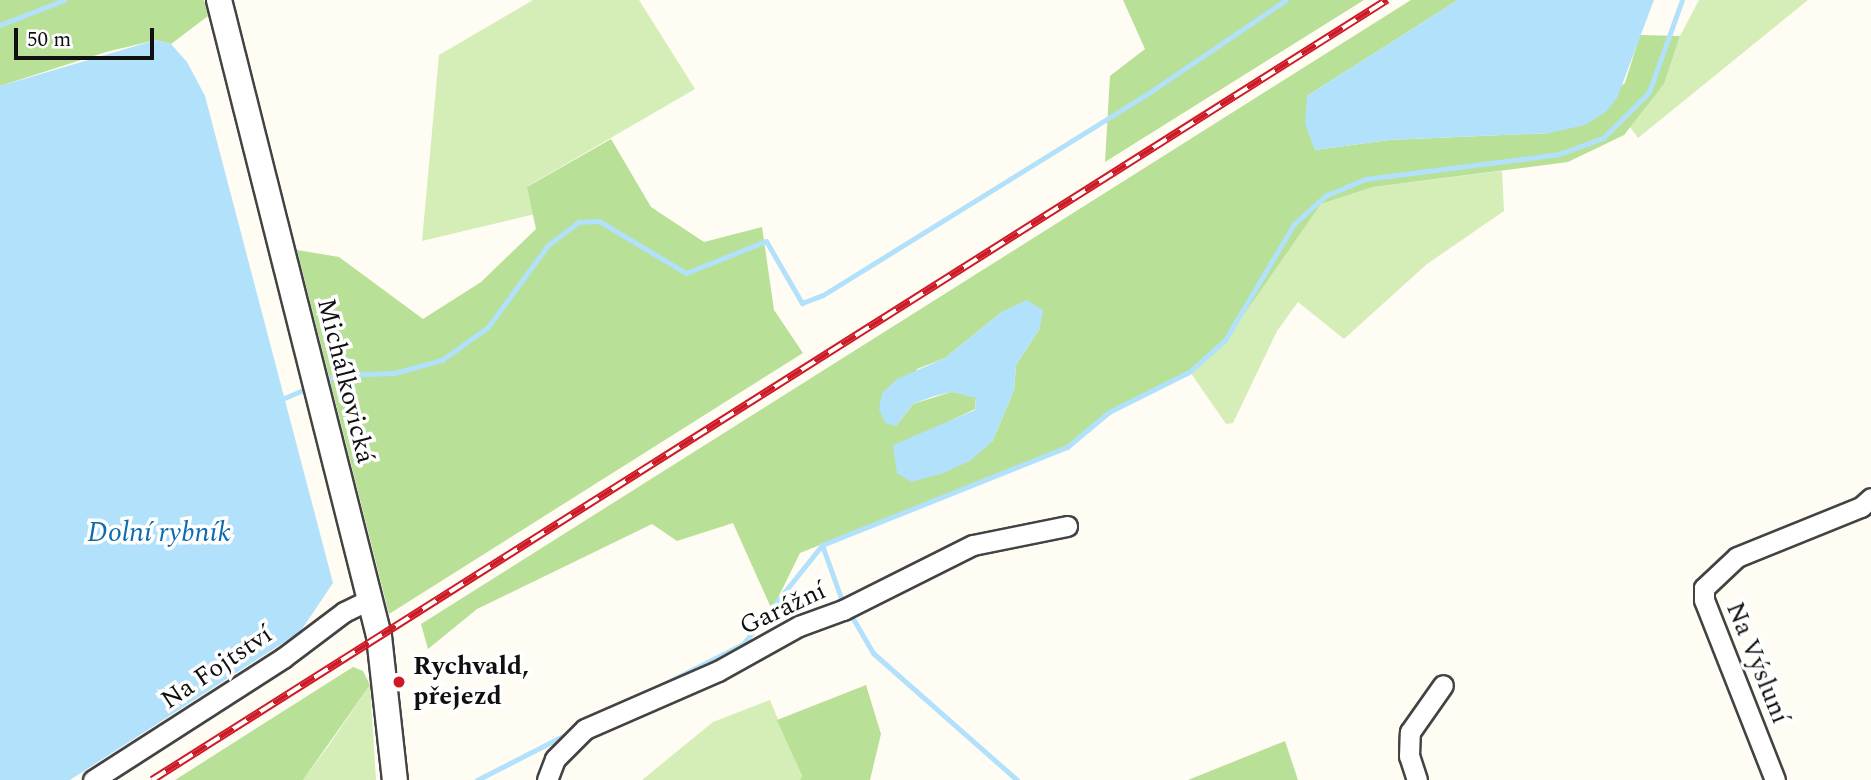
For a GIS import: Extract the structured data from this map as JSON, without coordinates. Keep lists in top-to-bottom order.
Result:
{
  "streets": {
    "street": [
      "Michálkovická",
      "Garážní",
      "Na Výsluní",
      "Na Fojtství"
    ]
  },
  "crossings": [
    ["Michálkovická", "Na Fojtství"]
  ],
  "water": ["Dolní rybník"],
  "places": ["Rychvald, přejezd"],
  "scale_bar": "50 m"
}
